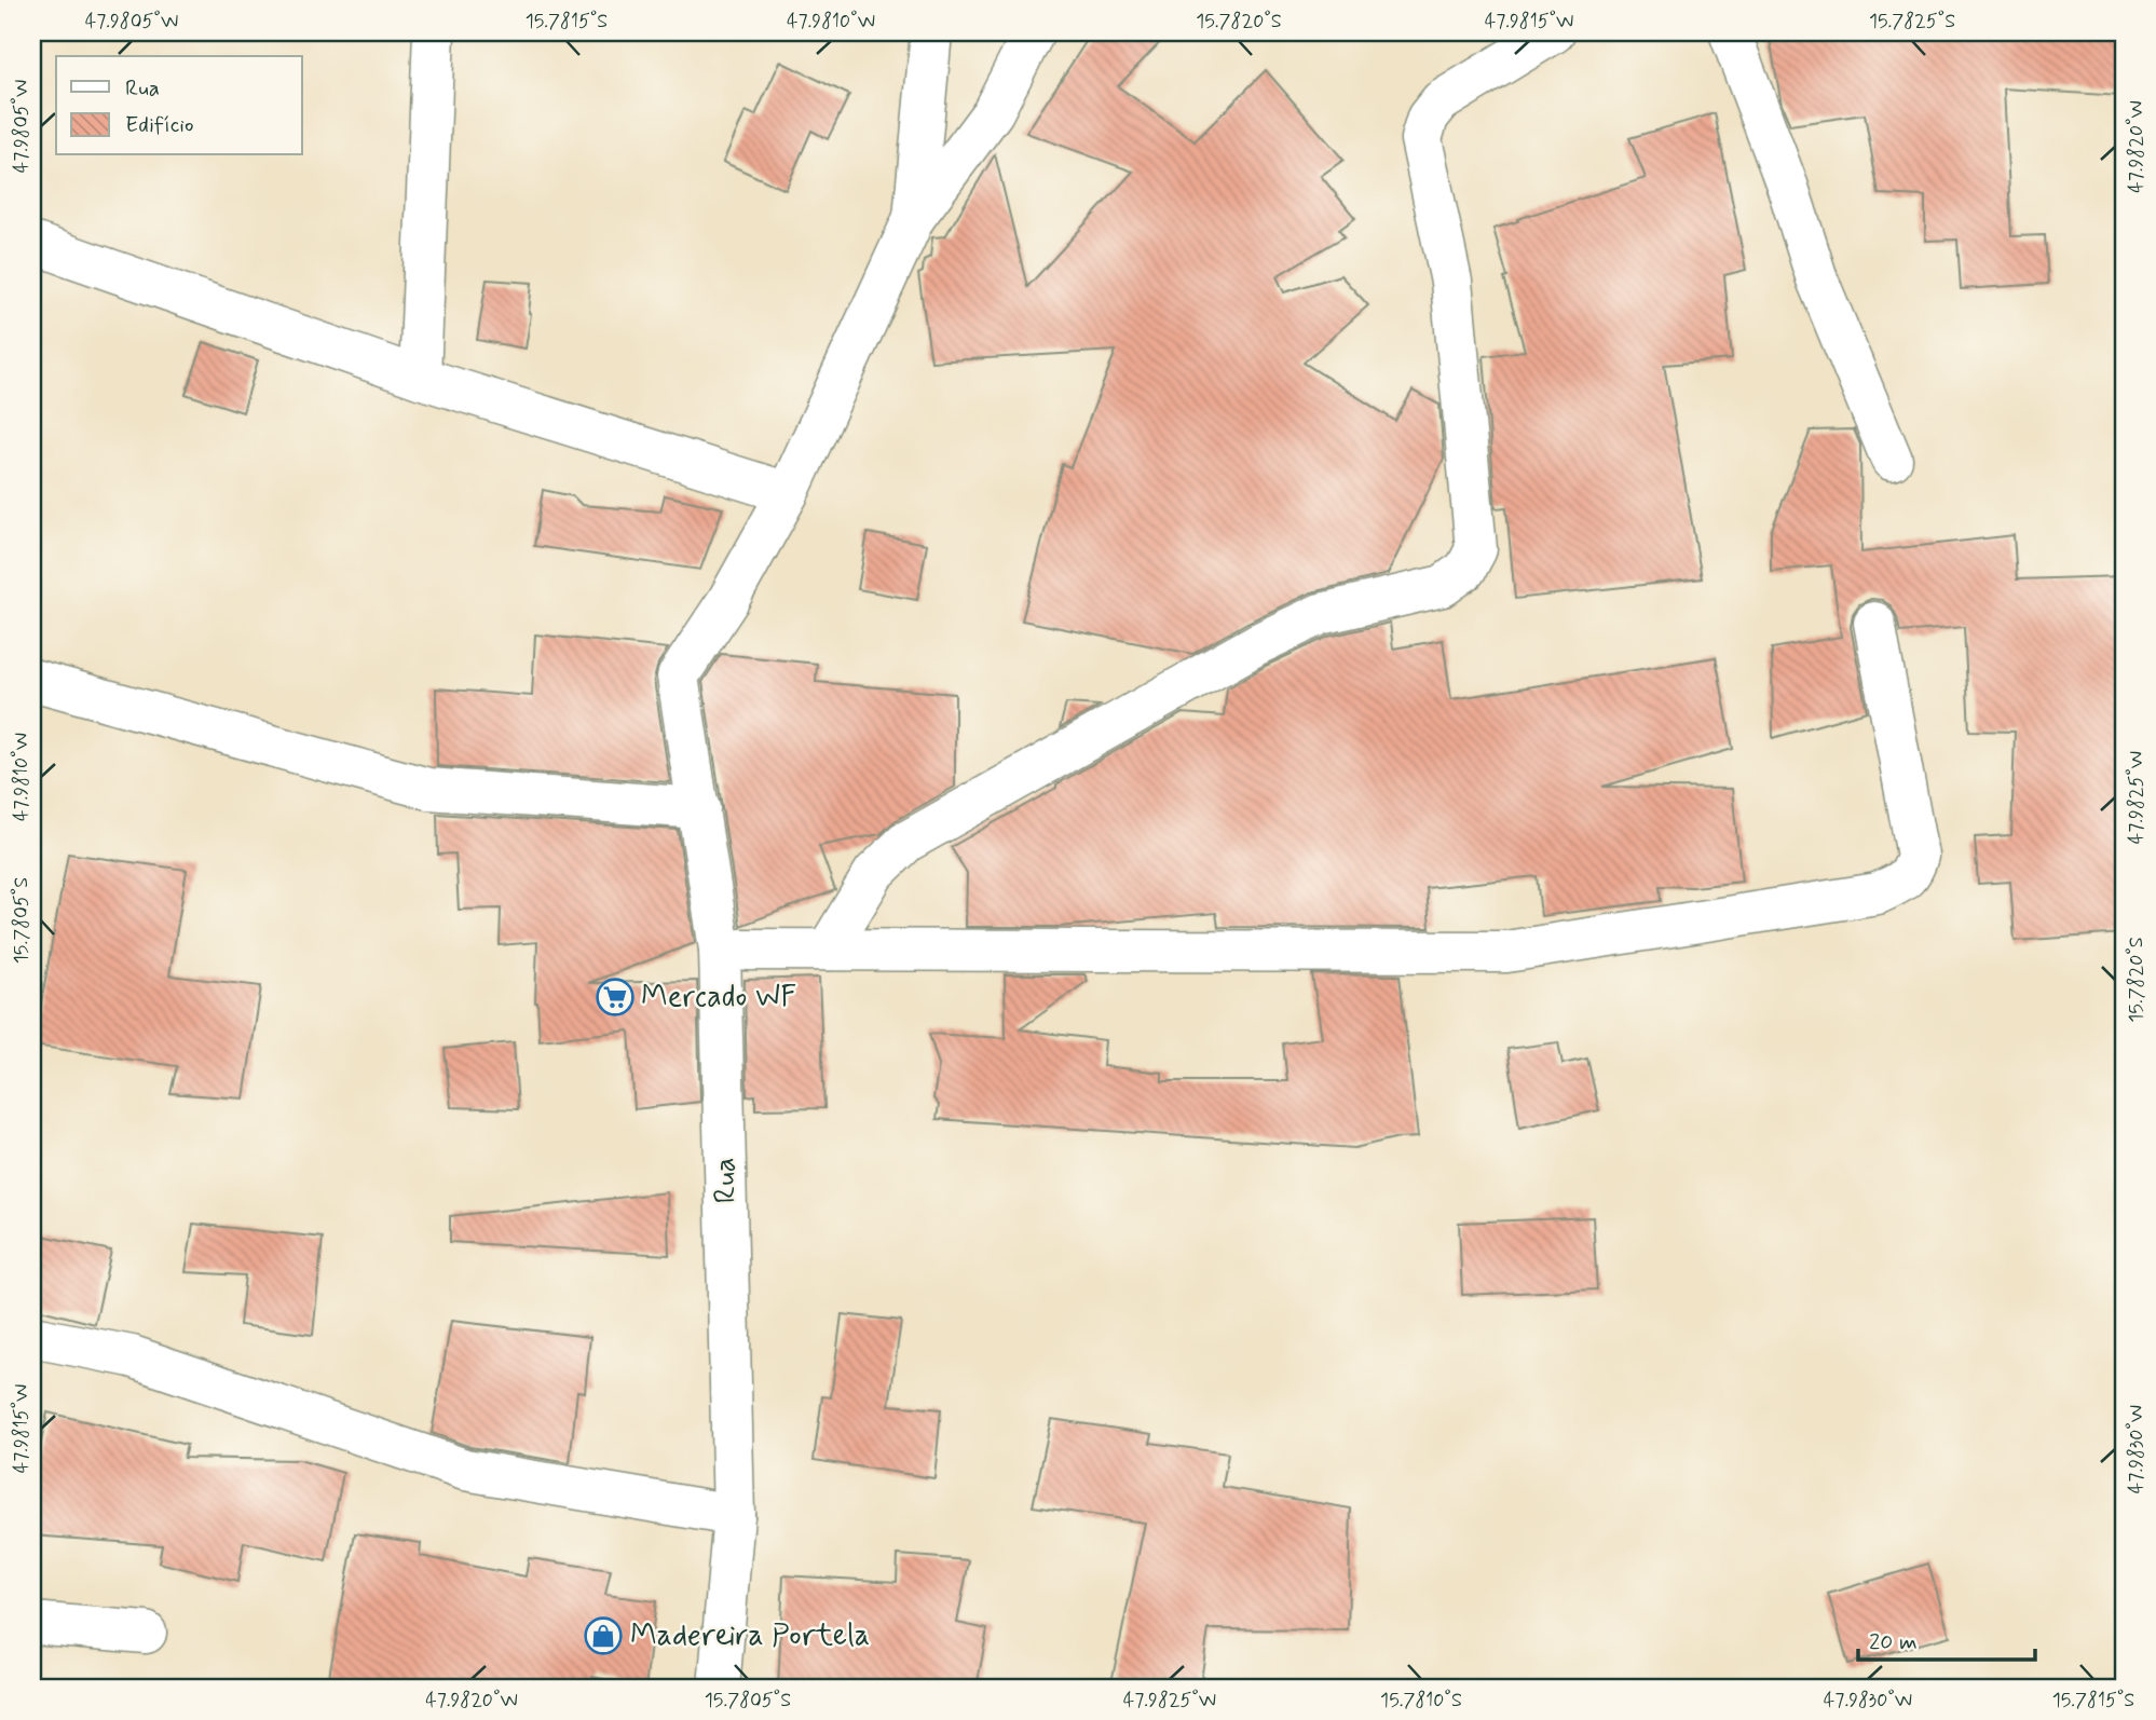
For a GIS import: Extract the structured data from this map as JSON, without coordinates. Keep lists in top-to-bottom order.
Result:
{
  "streets": {
    "street": ["Rua"]
  },
  "places": {
    "supermarket": ["Mercado WF"],
    "shop": ["Madereira Portela"]
  },
  "legend": ["Rua", "Edifício"],
  "scale_bar": "20 m",
  "coordinates": [
    "47.9805°W",
    "15.7815°S",
    "47.9810°W",
    "15.7820°S",
    "47.9815°W",
    "15.7825°S",
    "47.9820°W",
    "47.9825°W",
    "15.7805°S",
    "47.9830°W",
    "15.7810°S"
  ]
}
